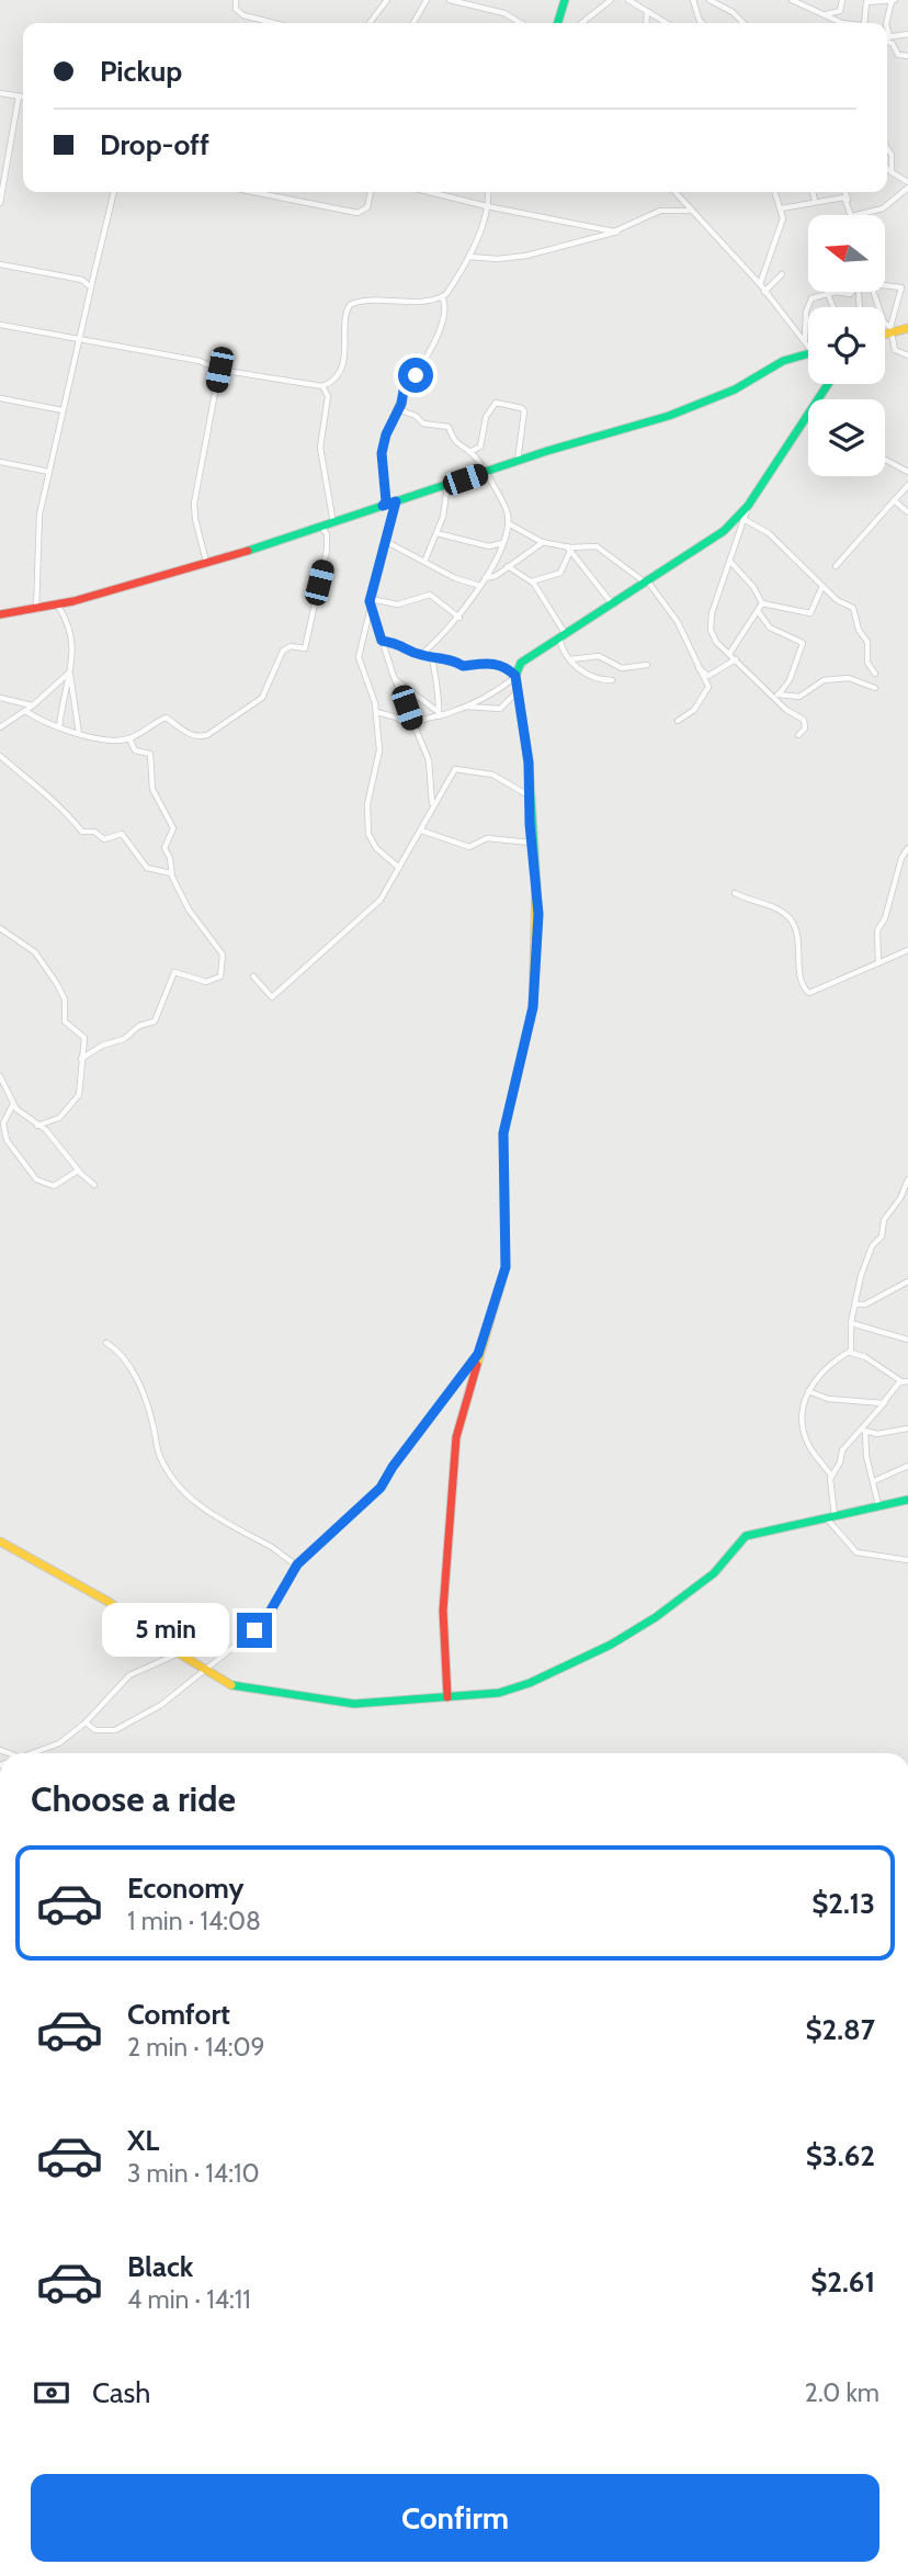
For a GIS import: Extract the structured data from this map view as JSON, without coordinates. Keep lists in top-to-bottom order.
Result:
{
  "north": "left",
  "page": {
    "banner": ["Pickup", "Drop-off"],
    "bubble": "5 min",
    "heading": "Choose a ride",
    "list": [
      {
        "name": "Economy",
        "note": "1 min · 14:08",
        "value": "$2.13"
      },
      {
        "name": "Comfort",
        "note": "2 min · 14:09",
        "value": "$2.87"
      },
      {
        "name": "XL",
        "note": "3 min · 14:10",
        "value": "$3.62"
      },
      {
        "name": "Black",
        "note": "4 min · 14:11",
        "value": "$2.61"
      }
    ],
    "pay": ["Cash", "2.0 km"],
    "buttons": "Confirm"
  }
}
